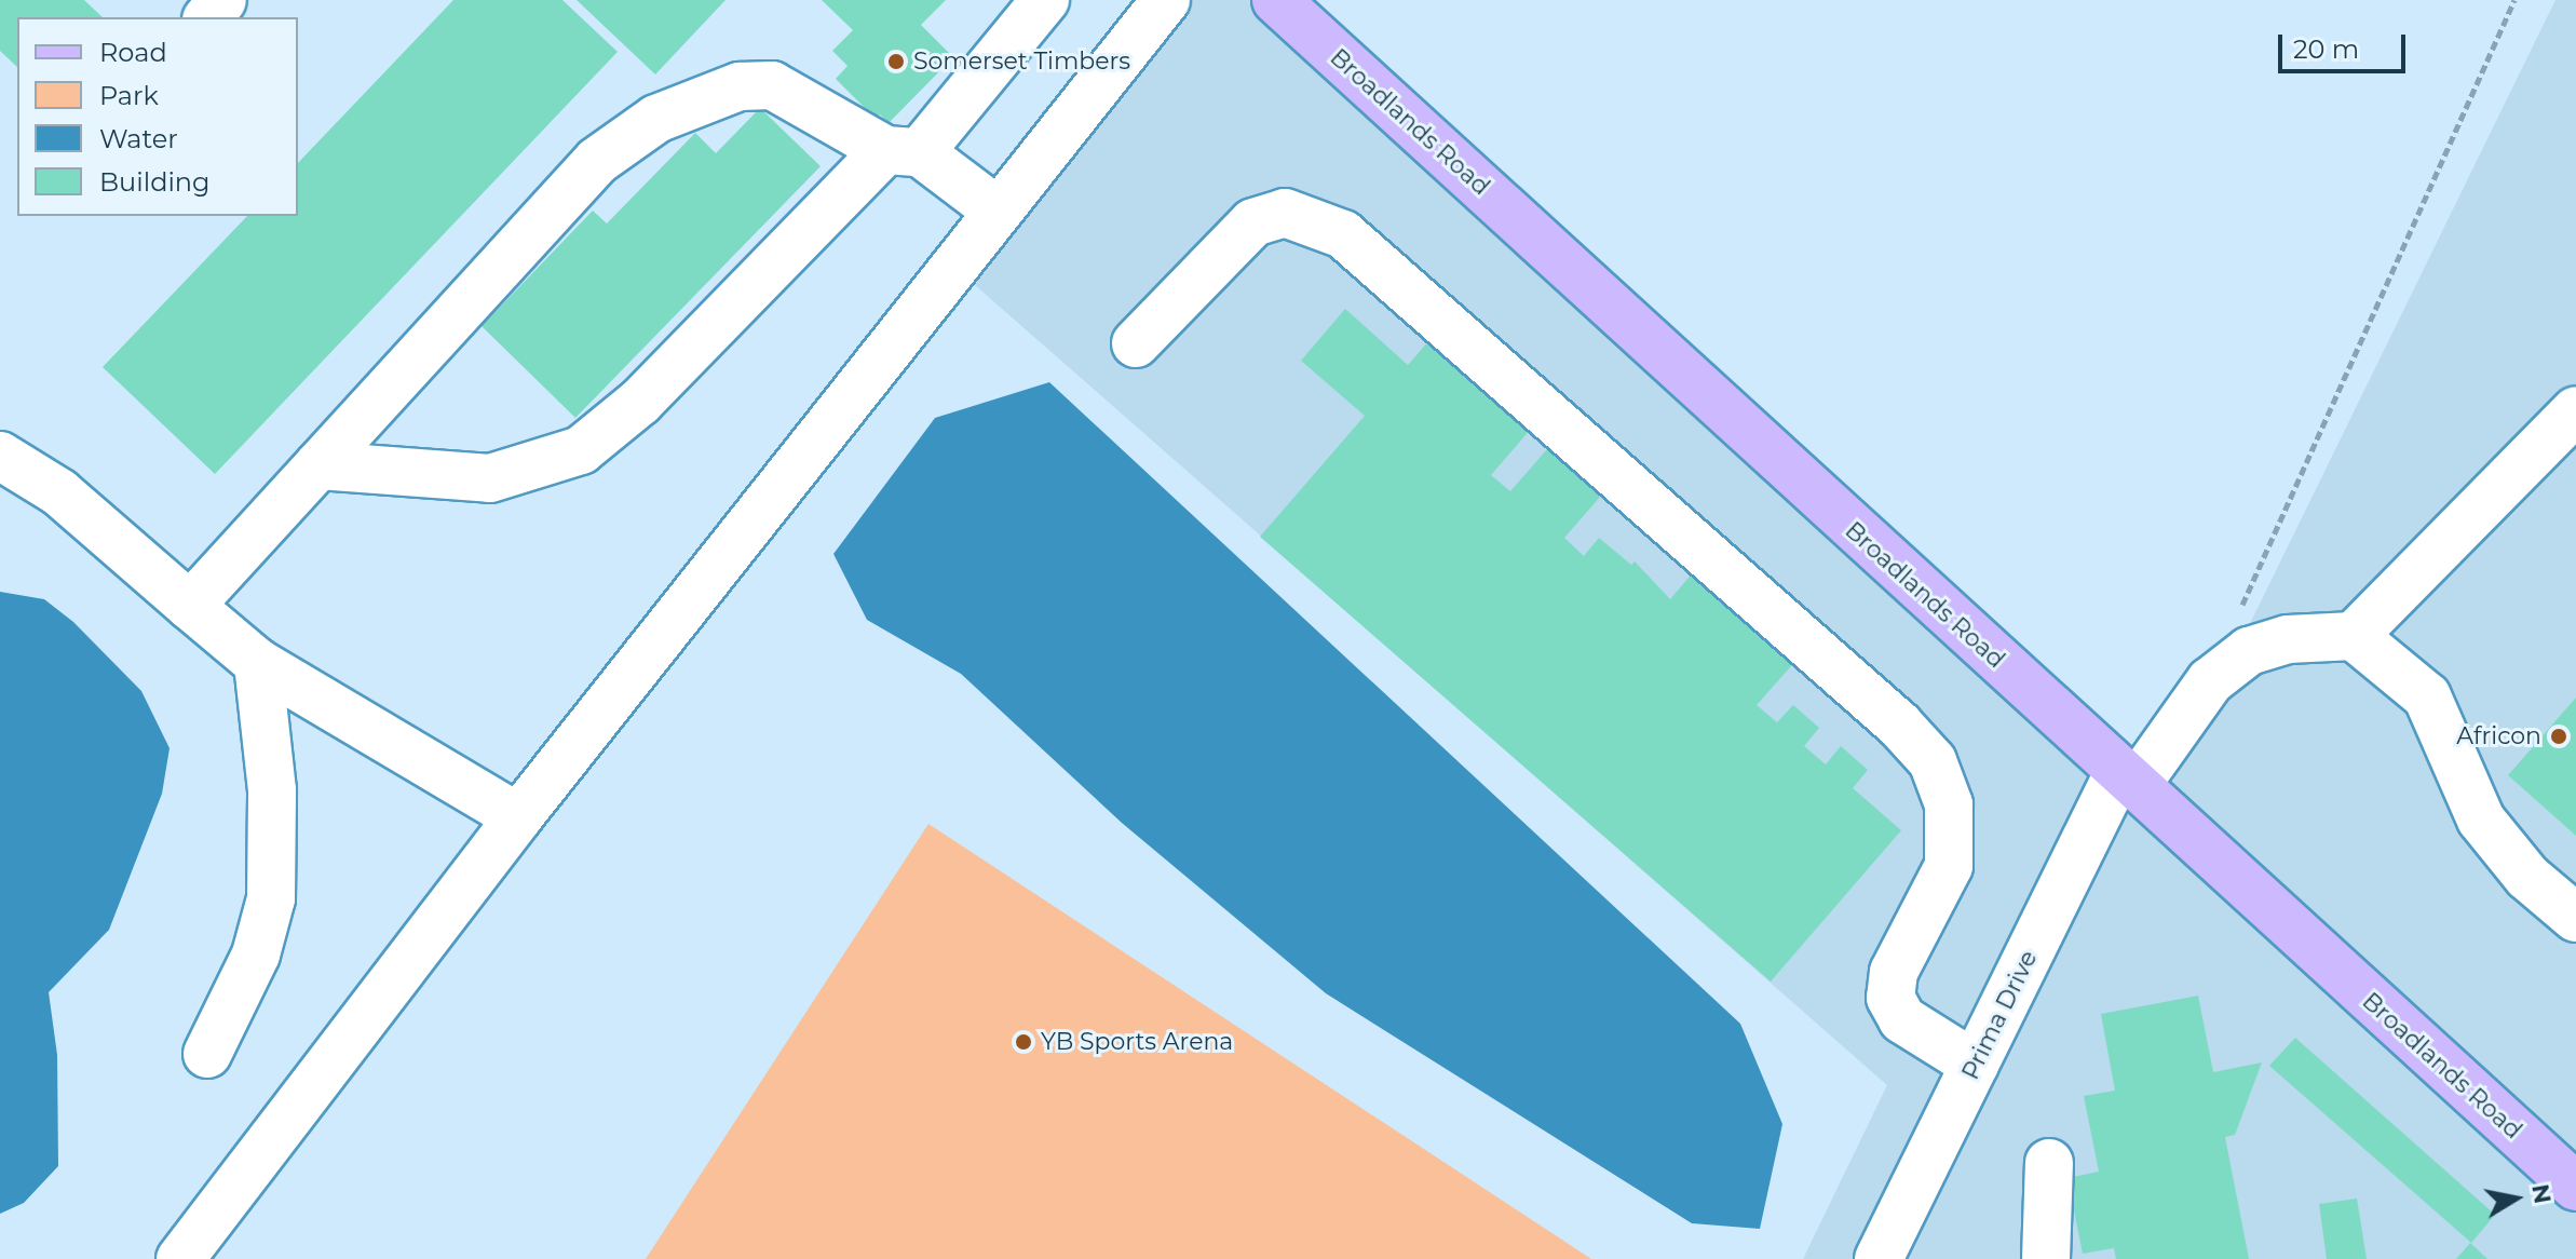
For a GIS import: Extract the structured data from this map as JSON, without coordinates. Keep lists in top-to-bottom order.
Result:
{
  "streets": {
    "main road": ["Broadlands Road"],
    "street": ["Prima Drive"]
  },
  "crossings": [
    ["Broadlands Road", "Prima Drive"]
  ],
  "places": ["Somerset Timbers", "Africon", "YB Sports Arena"],
  "legend": [
    "Road",
    "Park",
    "Water",
    "Building"
  ],
  "scale_bar": "20 m",
  "north": "right"
}
